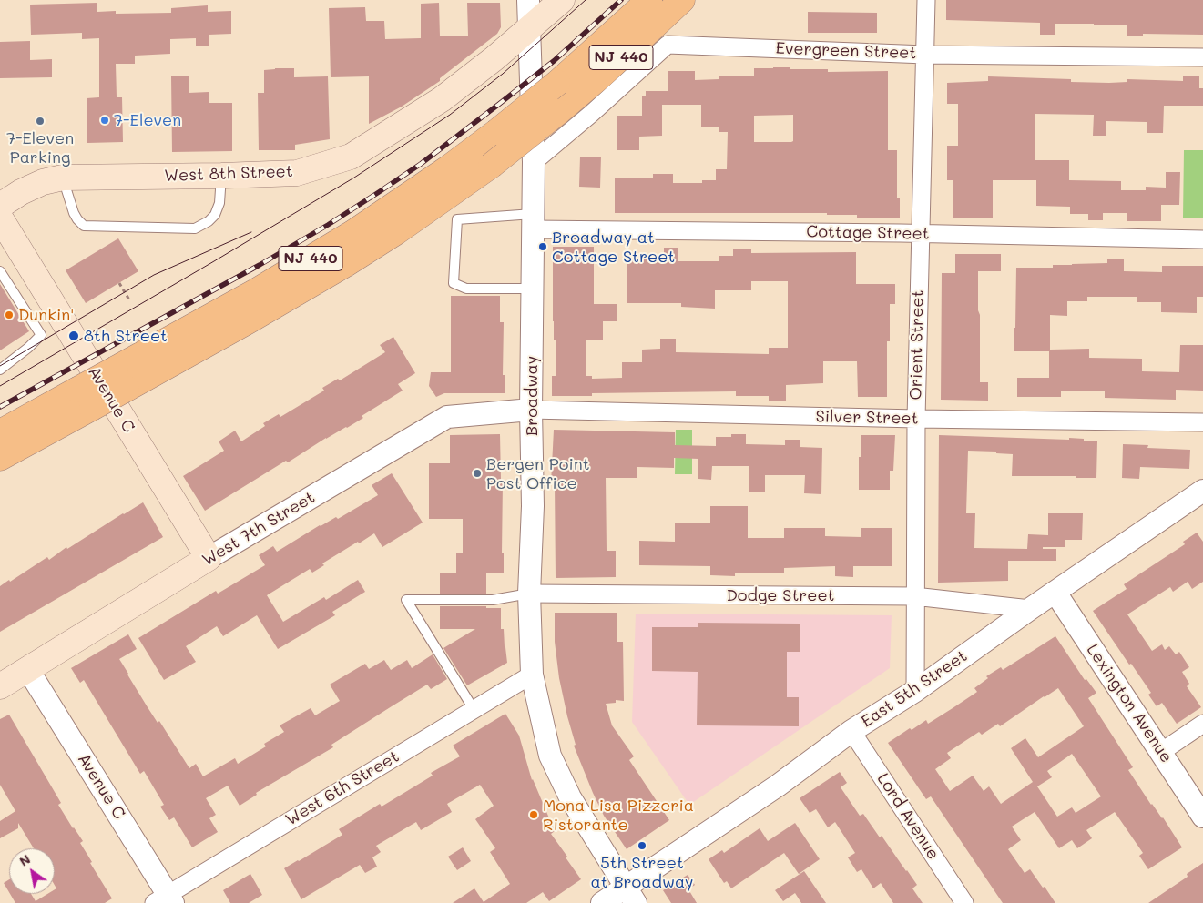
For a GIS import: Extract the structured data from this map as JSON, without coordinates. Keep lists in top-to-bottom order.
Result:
{
  "streets": {
    "highway": ["NJ 440"],
    "main road": ["West 8th Street", "Avenue C", "West 7th Street"],
    "street": [
      "Evergreen Street",
      "Cottage Street",
      "Orient Street",
      "Broadway",
      "Silver Street",
      "Dodge Street",
      "East 5th Street",
      "Lexington Avenue",
      "West 6th Street",
      "Lord Avenue"
    ]
  },
  "crossings": [
    ["Evergreen Street", "Orient Street"],
    ["Evergreen Street", "Broadway"],
    ["West 8th Street", "Broadway"],
    ["Cottage Street", "Orient Street"],
    ["Cottage Street", "Broadway"],
    ["Orient Street", "Silver Street"],
    ["Orient Street", "Dodge Street"],
    ["Orient Street", "East 5th Street"],
    ["Broadway", "Silver Street"],
    ["Broadway", "West 7th Street"],
    ["Broadway", "Dodge Street"],
    ["Broadway", "East 5th Street"],
    ["Broadway", "West 6th Street"],
    ["Avenue C", "West 7th Street"],
    ["Avenue C", "West 6th Street"],
    ["Silver Street", "West 7th Street"],
    ["Dodge Street", "East 5th Street"],
    ["East 5th Street", "Lexington Avenue"],
    ["East 5th Street", "Lord Avenue"]
  ],
  "places": [
    "7-Eleven",
    "7-Eleven Parking",
    "Broadway at Cottage Street",
    "Dunkin'",
    "8th Street",
    "Bergen Point Post Office",
    "Mona Lisa Pizzeria Ristorante",
    "5th Street at Broadway"
  ],
  "north": "top left"
}
